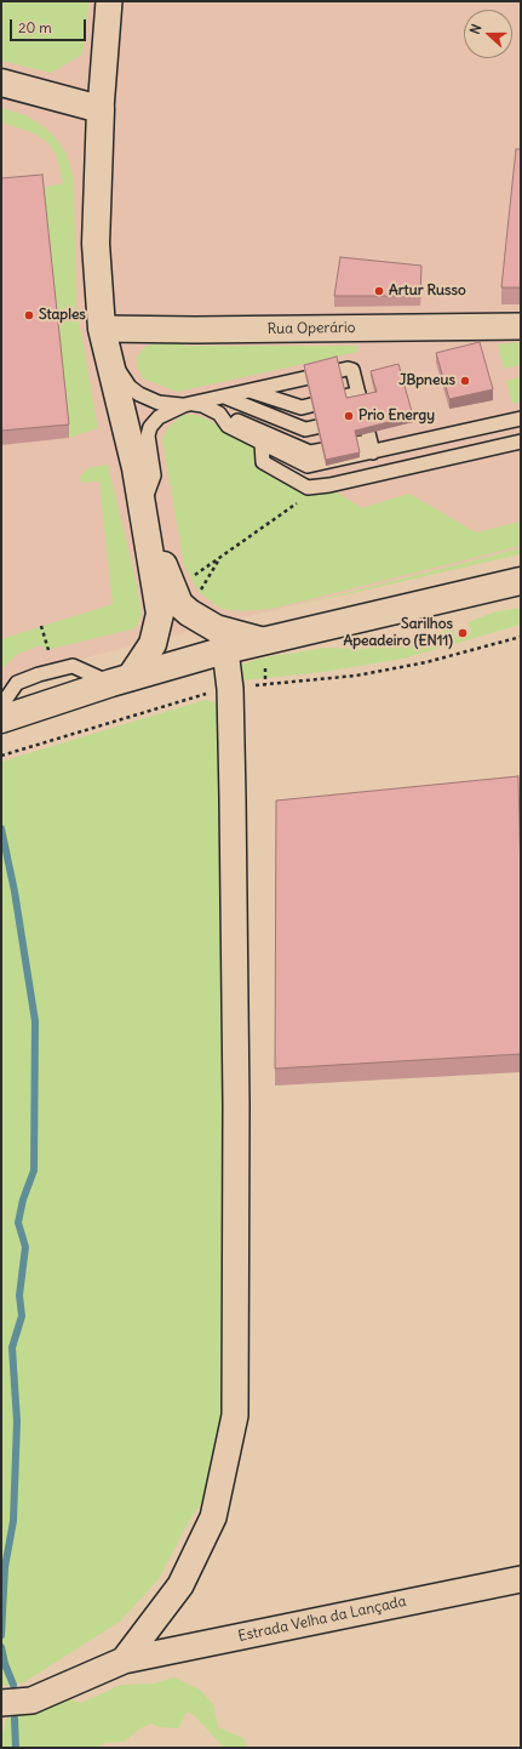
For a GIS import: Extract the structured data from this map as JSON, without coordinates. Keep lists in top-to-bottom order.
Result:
{
  "streets": {
    "street": ["Rua Operário", "Estrada Velha da Lançada"]
  },
  "places": [
    "Artur Russo",
    "Staples",
    "JBpneus",
    "Prio Energy",
    "Sarilhos Apeadeiro (EN11)"
  ],
  "scale_bar": "20 m",
  "north": "left"
}
